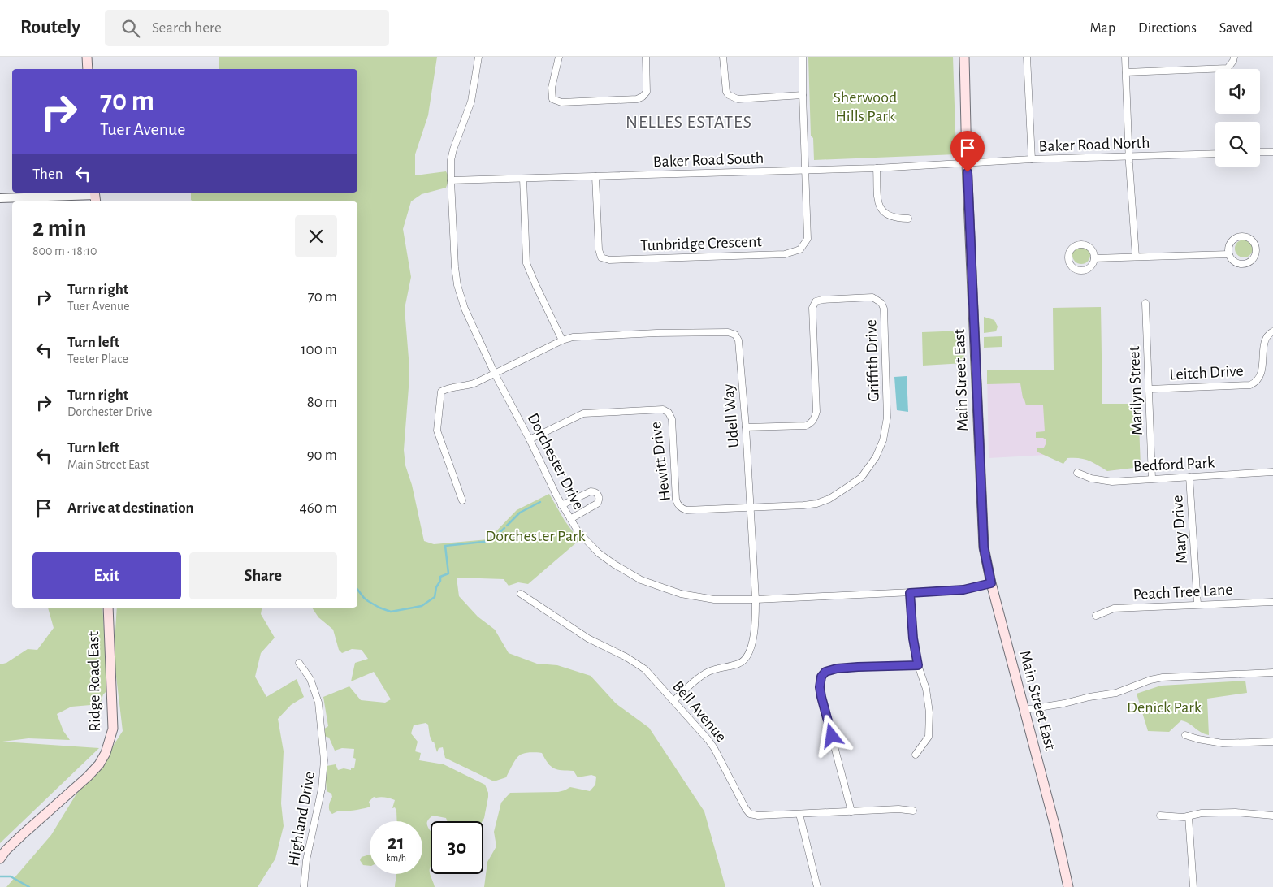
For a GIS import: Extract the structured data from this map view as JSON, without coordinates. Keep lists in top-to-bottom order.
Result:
{
  "streets": {
    "main road": ["Main Street East", "Ridge Road East"],
    "street": [
      "Baker Road North",
      "Baker Road South",
      "Tunbridge Crescent",
      "Griffith Drive",
      "Leitch Drive",
      "Marilyn Street",
      "Udell Way",
      "Dorchester Drive",
      "Hewitt Drive",
      "Bedford Park",
      "Mary Drive",
      "Peach Tree Lane",
      "Bell Avenue",
      "Highland Drive"
    ]
  },
  "crossings": [
    ["Baker Road North", "Baker Road South"],
    ["Baker Road North", "Main Street East"],
    ["Baker Road South", "Tunbridge Crescent"],
    ["Baker Road South", "Main Street East"],
    ["Baker Road South", "Dorchester Drive"],
    ["Griffith Drive", "Udell Way"],
    ["Griffith Drive", "Hewitt Drive"],
    ["Leitch Drive", "Marilyn Street"],
    ["Main Street East", "Dorchester Drive"],
    ["Marilyn Street", "Bedford Park"],
    ["Udell Way", "Dorchester Drive"],
    ["Udell Way", "Hewitt Drive"],
    ["Udell Way", "Bell Avenue"],
    ["Dorchester Drive", "Hewitt Drive"],
    ["Bedford Park", "Mary Drive"],
    ["Mary Drive", "Peach Tree Lane"]
  ],
  "districts": ["NELLES ESTATES"],
  "parks": ["Sherwood Hills Park", "Dorchester Park", "Denick Park"],
  "page": {
    "header": "Routely",
    "search": "Search here",
    "nav": ["Map", "Directions", "Saved"],
    "turn": ["70 m", "Tuer Avenue"],
    "then": "Then",
    "heading": ["2 min", "800 m · 18:10"],
    "list": [
      {
        "name": "Turn right",
        "note": "Tuer Avenue",
        "value": "70 m"
      },
      {
        "name": "Turn left",
        "note": "Teeter Place",
        "value": "100 m"
      },
      {
        "name": "Turn right",
        "note": "Dorchester Drive",
        "value": "80 m"
      },
      {
        "name": "Turn left",
        "note": "Main Street East",
        "value": "90 m"
      },
      {
        "name": "Arrive at destination",
        "value": "460 m"
      }
    ],
    "buttons": ["Exit", "Share"],
    "speed": "21 km/h",
    "limit": "30"
  }
}
